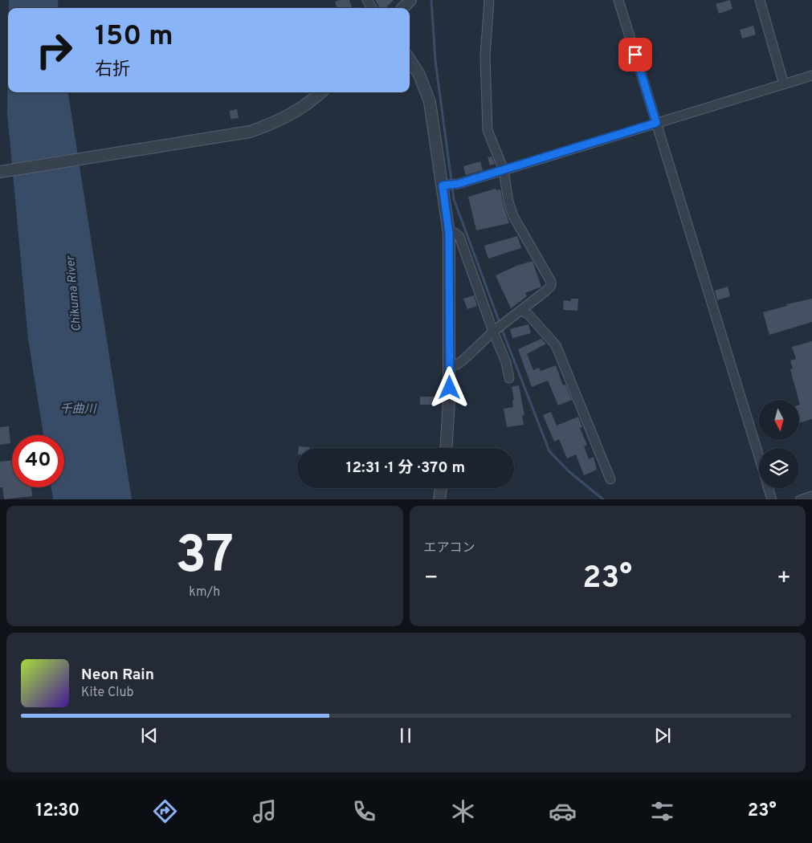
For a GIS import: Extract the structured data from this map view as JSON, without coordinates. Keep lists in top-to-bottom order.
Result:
{
  "water": ["Chikuma River", "千曲川"],
  "north": "bottom",
  "page": {
    "turn": ["150 m", "右折"],
    "limit": "40",
    "trip": "12:31 · 1 分 · 370 m",
    "tile": [
      ["37", "km/h"],
      "エアコン"
    ],
    "heat": ["−", "23°", "+"],
    "song": ["Neon Rain", "Kite Club"],
    "tabs": ["12:30", "23°"]
  }
}
